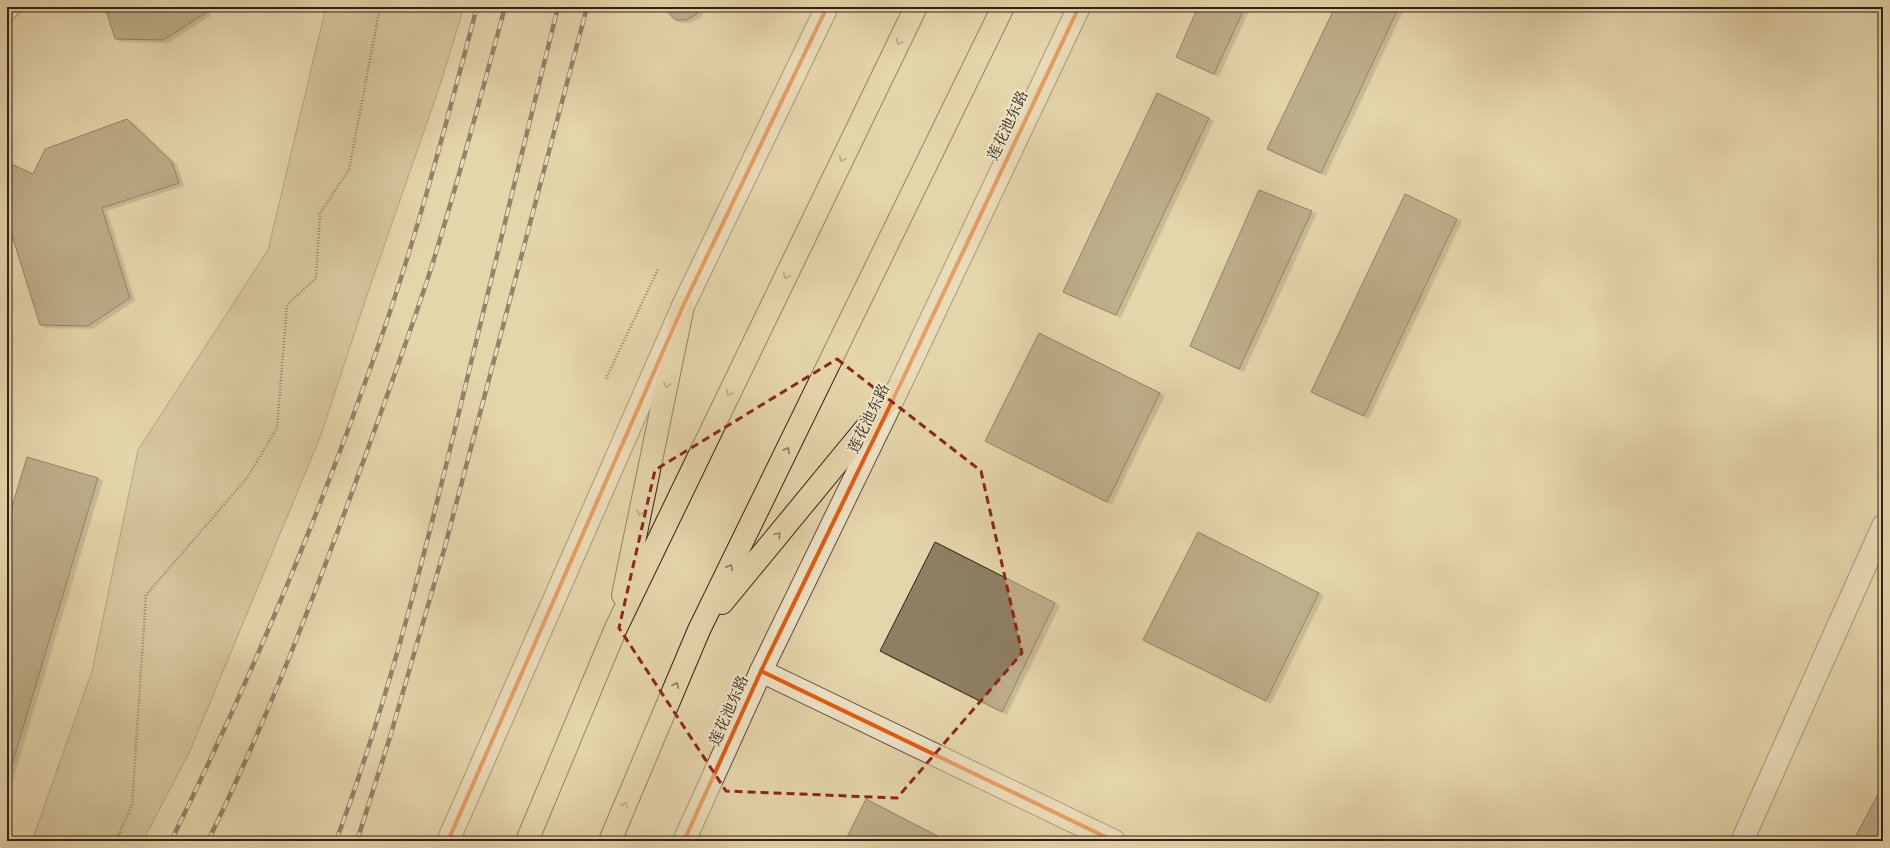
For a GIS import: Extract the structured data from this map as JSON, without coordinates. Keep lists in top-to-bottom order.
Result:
{
  "streets": {
    "street": ["莲花池东路"]
  }
}
